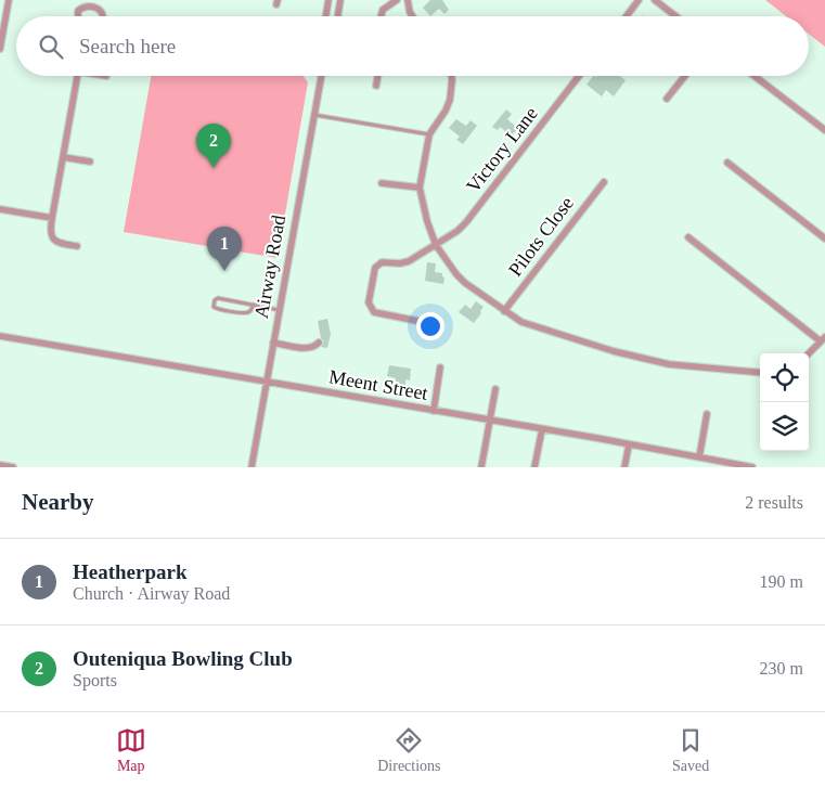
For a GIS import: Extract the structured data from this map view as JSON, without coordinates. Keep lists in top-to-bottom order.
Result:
{
  "streets": {
    "street": [
      "Victory Lane",
      "Pilots Close",
      "Airway Road",
      "Meent Street"
    ]
  },
  "crossings": [
    ["Airway Road", "Meent Street"]
  ],
  "page": {
    "search": "Search here",
    "pins": ["2", "1"],
    "heading": ["Nearby", "2 results"],
    "list": [
      {
        "mark": "1",
        "name": "Heatherpark",
        "note": "Church · Airway Road",
        "value": "190 m"
      },
      {
        "mark": "2",
        "name": "Outeniqua Bowling Club",
        "note": "Sports",
        "value": "230 m"
      }
    ],
    "nav": ["Map", "Directions", "Saved"]
  }
}
